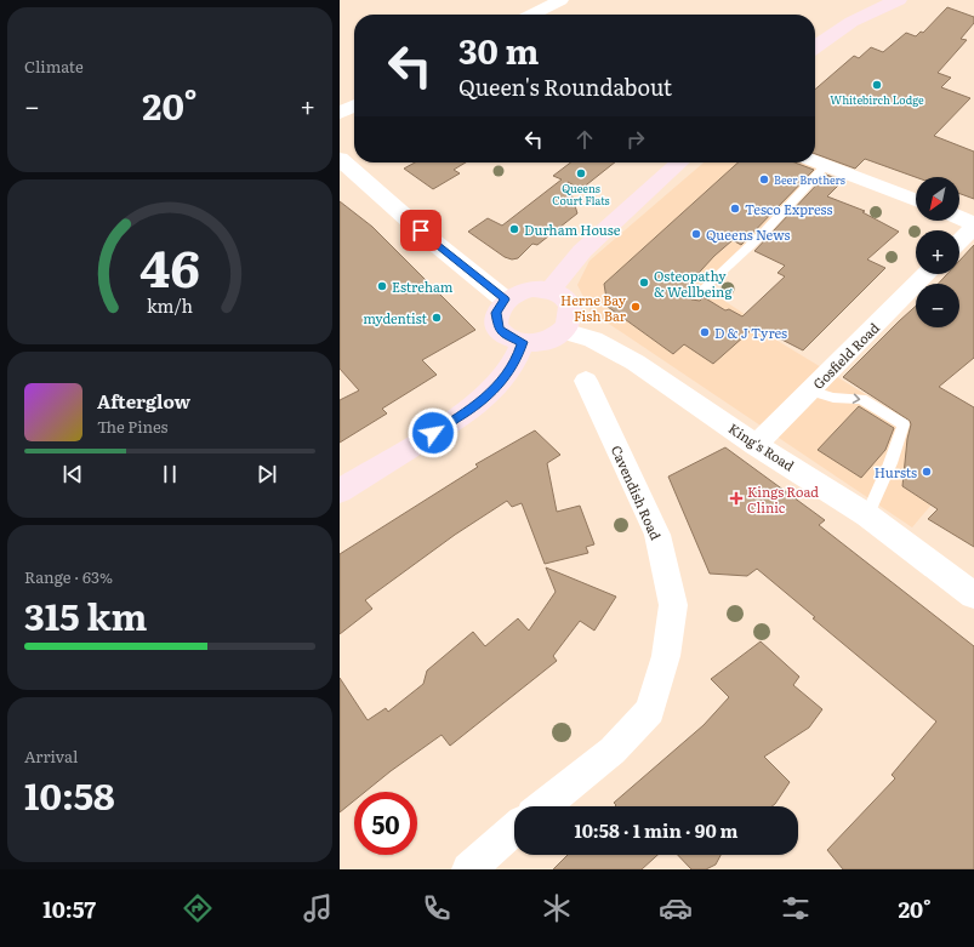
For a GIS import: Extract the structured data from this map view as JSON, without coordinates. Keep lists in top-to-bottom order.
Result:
{
  "streets": {
    "street": ["Gosfield Road", "King's Road", "Cavendish Road"]
  },
  "crossings": [
    ["Gosfield Road", "King's Road"]
  ],
  "places": {
    "other": [
      "Whitebirch Lodge",
      "Queens Court Flats",
      "Beer Brothers",
      "Tesco Express",
      "Durham House",
      "Queens News",
      "Osteopathy & Wellbeing",
      "Estreham",
      "Herne Bay Fish Bar",
      "mydentist",
      "D & J Tyres",
      "Hursts"
    ],
    "health": ["Kings Road Clinic"]
  },
  "north": "bottom left",
  "page": {
    "tile": [
      "Climate",
      ["Range · 63%", "315 km"],
      ["Arrival", "10:58"]
    ],
    "turn": ["30 m", "Queen's Roundabout"],
    "heat": ["−", "20°", "+"],
    "map_buttons": ["+", "−"],
    "song": ["Afterglow", "The Pines"],
    "limit": "50",
    "trip": "10:58 · 1 min · 90 m",
    "tabs": ["10:57", "20°"],
    "gauge": ["46", "km/h"]
  }
}
